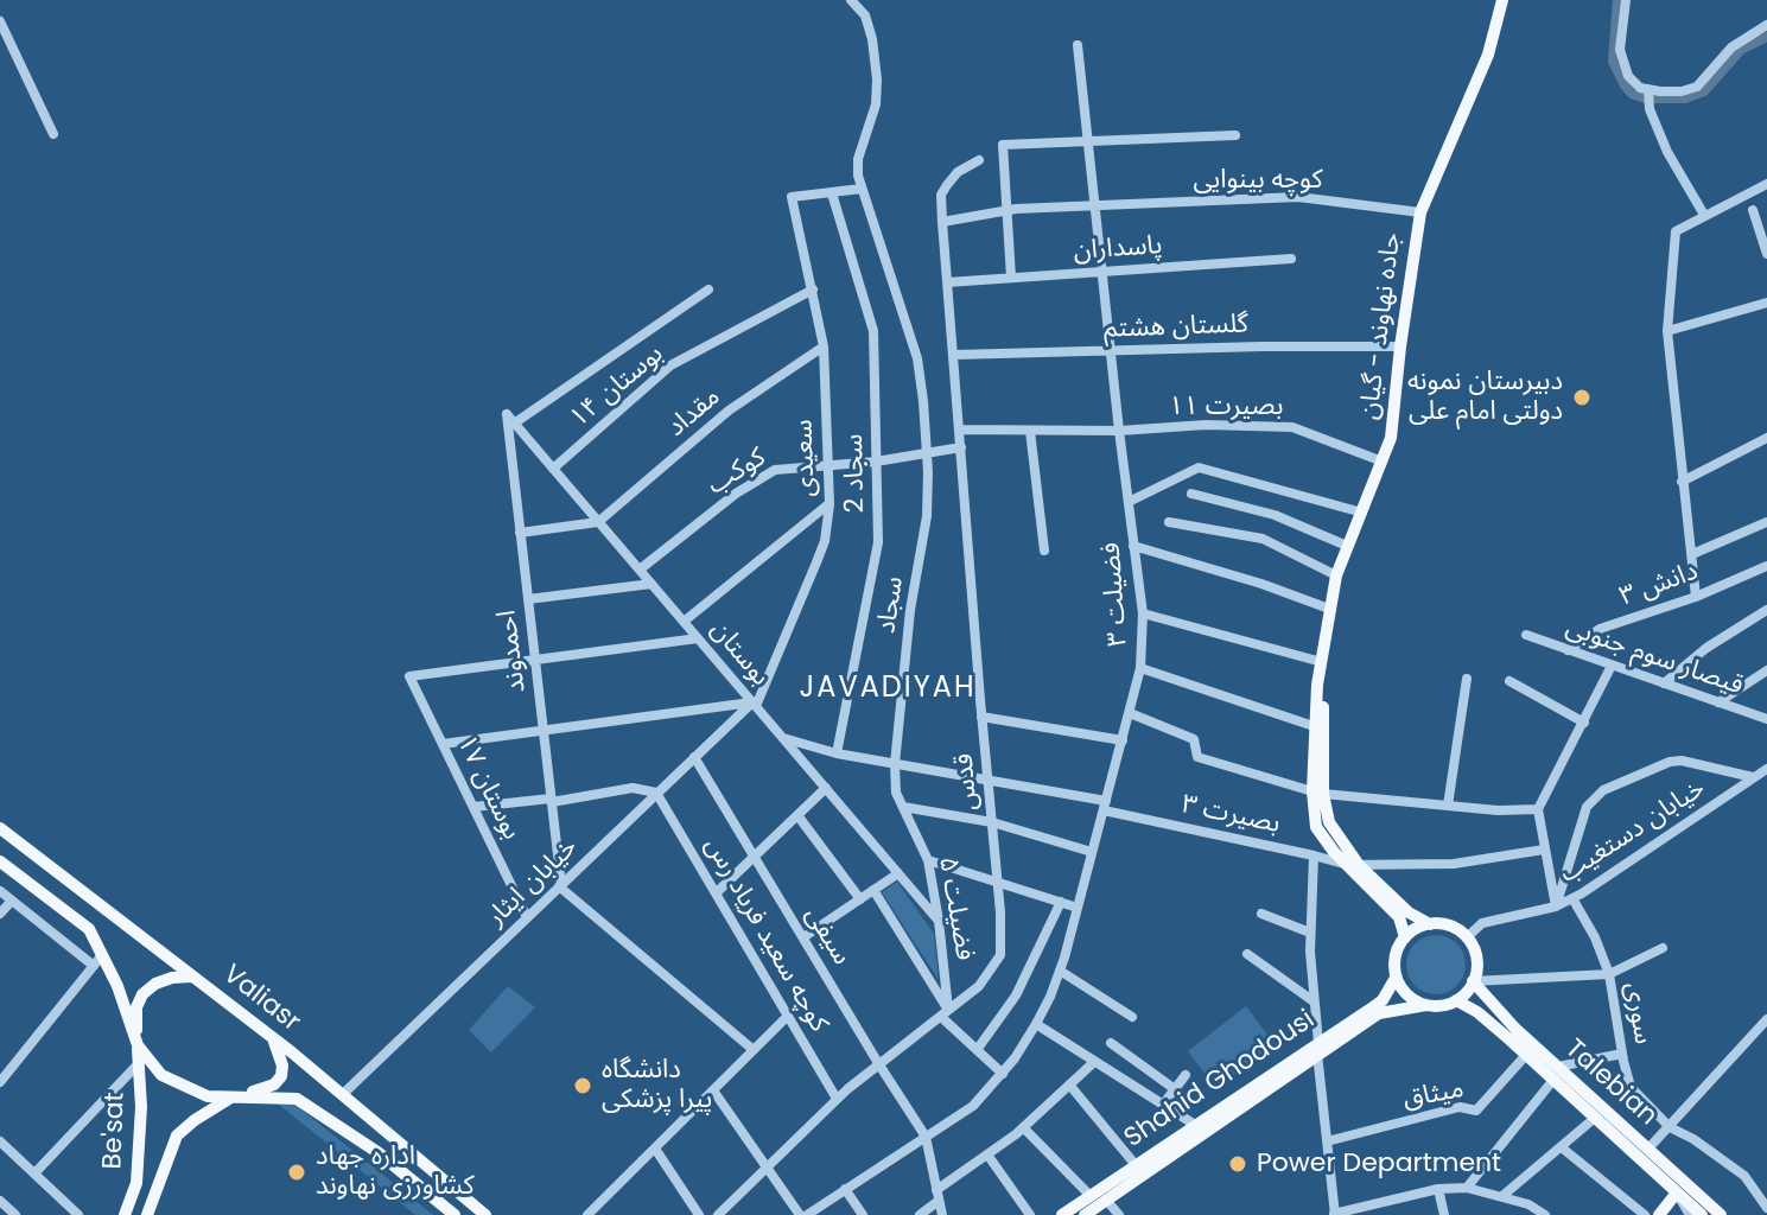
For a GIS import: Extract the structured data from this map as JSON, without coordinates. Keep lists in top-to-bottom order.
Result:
{
  "streets": {
    "main road": [
      "جاده نهاوند - گیان",
      "Valiasr",
      "Shahid Ghodousi",
      "Talebian",
      "Be'sat"
    ],
    "street": [
      "کوچه بینوایی",
      "پاسداران",
      "گلستان هشتم",
      "بوستان ۱۴",
      "بصیرت ۱۱",
      "مقداد",
      "سعیدی",
      "کوکب",
      "سجاد 2",
      "دانش ۳",
      "فضیلت ۳",
      "سجاد",
      "احمدوند",
      "بوستان",
      "قیصار سوم جنوبی",
      "قدس",
      "بوستان ۱۷",
      "بصیرت ۳",
      "خیابان دستغیب",
      "خیابان ایثار",
      "فضیلت ۵",
      "کوچه سعید فریاد رس",
      "سیفی",
      "سوری",
      "میثاق"
    ]
  },
  "crossings": [
    ["کوچه بینوایی", "پاسداران"],
    ["کوچه بینوایی", "جاده نهاوند - گیان"],
    ["کوچه بینوایی", "فضیلت ۳"],
    ["پاسداران", "فضیلت ۳"],
    ["پاسداران", "قدس"],
    ["جاده نهاوند - گیان", "گلستان هشتم"],
    ["جاده نهاوند - گیان", "بصیرت ۱۱"],
    ["جاده نهاوند - گیان", "بصیرت ۳"],
    ["جاده نهاوند - گیان", "خیابان دستغیب"],
    ["جاده نهاوند - گیان", "Shahid Ghodousi"],
    ["جاده نهاوند - گیان", "Talebian"],
    ["گلستان هشتم", "فضیلت ۳"],
    ["گلستان هشتم", "قدس"],
    ["بوستان ۱۴", "سعیدی"],
    ["بوستان ۱۴", "بوستان"],
    ["بصیرت ۱۱", "فضیلت ۳"],
    ["بصیرت ۱۱", "قدس"],
    ["مقداد", "سعیدی"],
    ["مقداد", "بوستان"],
    ["سعیدی", "کوکب"],
    ["سعیدی", "سجاد 2"],
    ["سعیدی", "بوستان"],
    ["سعیدی", "خیابان ایثار"],
    ["کوکب", "سجاد 2"],
    ["کوکب", "سجاد"],
    ["کوکب", "بوستان"],
    ["کوکب", "قدس"],
    ["سجاد 2", "بصیرت ۳"],
    ["دانش ۳", "قیصار سوم جنوبی"],
    ["فضیلت ۳", "بصیرت ۳"],
    ["فضیلت ۳", "سیفی"],
    ["سجاد", "بصیرت ۳"],
    ["سجاد", "فضیلت ۵"],
    ["احمدوند", "بوستان"],
    ["احمدوند", "بوستان ۱۷"],
    ["احمدوند", "خیابان ایثار"],
    ["بوستان", "بصیرت ۳"],
    ["بوستان", "خیابان ایثار"],
    ["بوستان", "فضیلت ۵"],
    ["قدس", "بصیرت ۳"],
    ["قدس", "فضیلت ۵"],
    ["قدس", "کوچه سعید فریاد رس"],
    ["قدس", "سیفی"],
    ["بوستان ۱۷", "خیابان ایثار"],
    ["بصیرت ۳", "فضیلت ۵"],
    ["خیابان دستغیب", "سوری"],
    ["خیابان دستغیب", "Shahid Ghodousi"],
    ["خیابان دستغیب", "Talebian"],
    ["خیابان ایثار", "کوچه سعید فریاد رس"],
    ["خیابان ایثار", "سیفی"],
    ["خیابان ایثار", "Valiasr"],
    ["Valiasr", "Be'sat"],
    ["Shahid Ghodousi", "Talebian"],
    ["Talebian", "میثاق"]
  ],
  "districts": ["JAVADIYAH"],
  "places": [
    "دبیرستان نمونه دولتی امام علی",
    "دانشگاه پیرا پزشکی",
    "Power Department",
    "اداره جهاد کشاورزی نهاوند"
  ]
}
